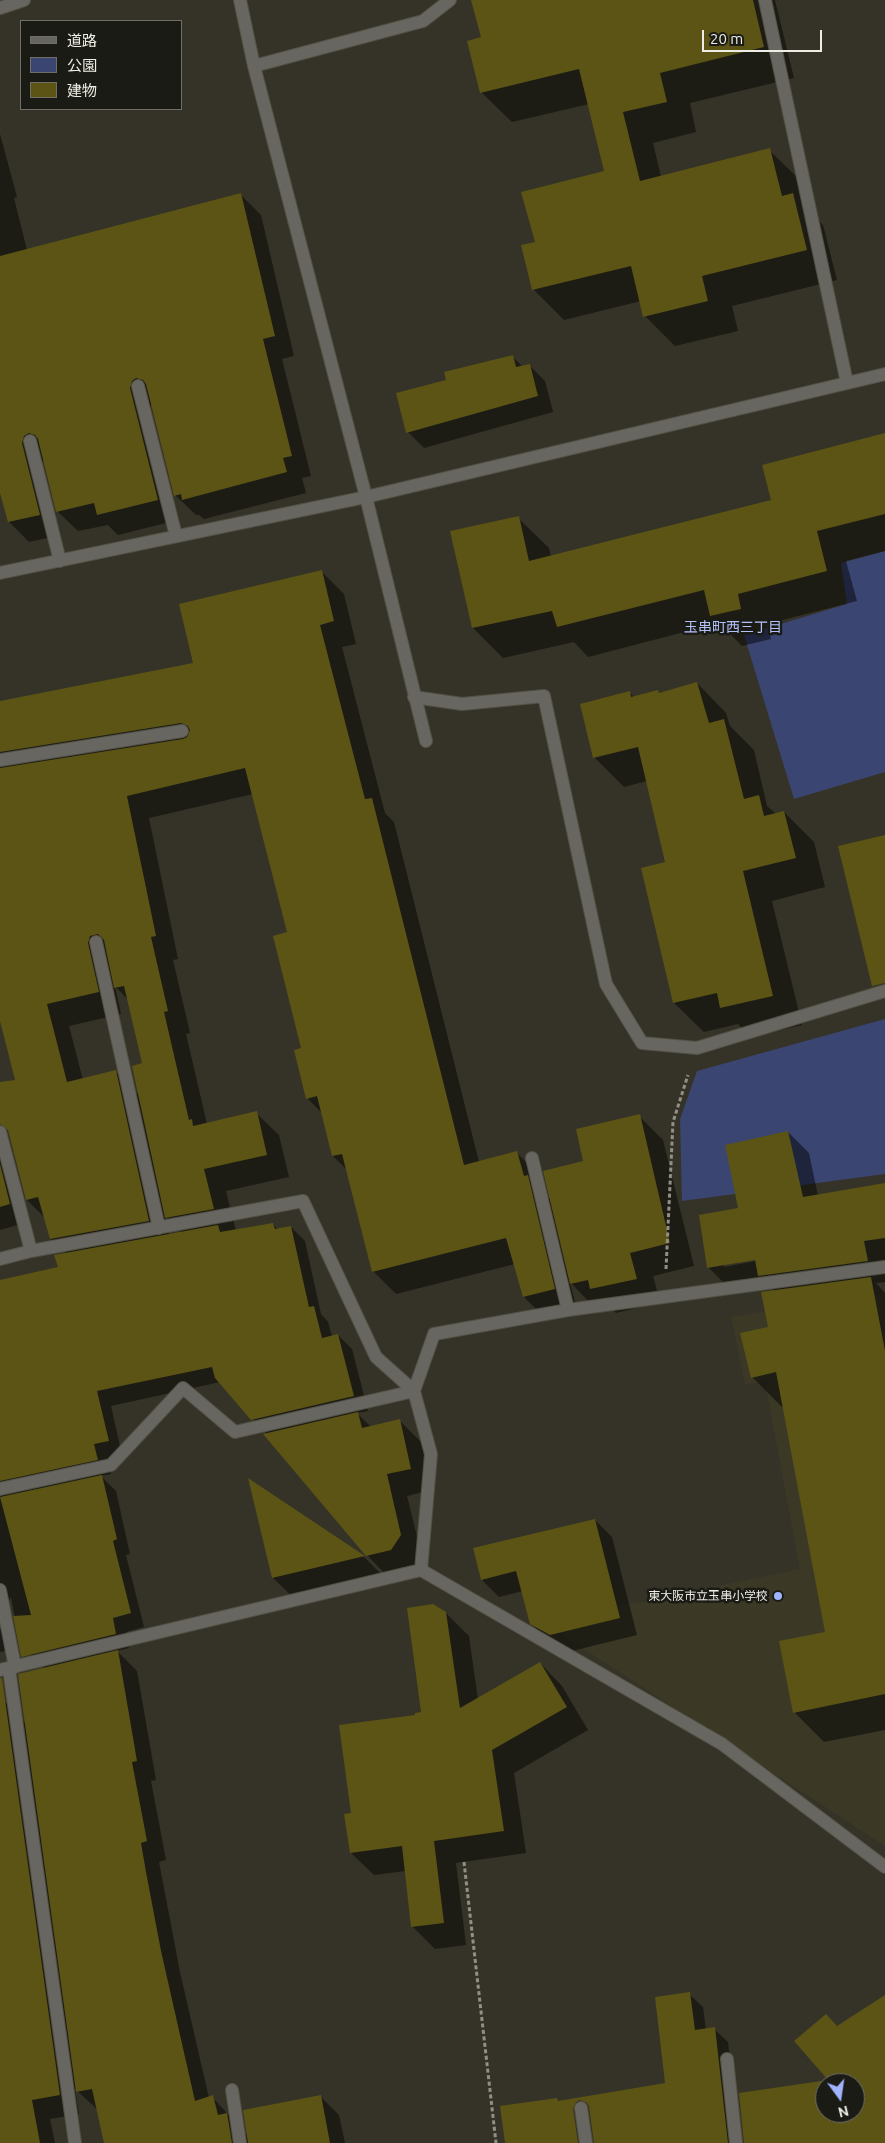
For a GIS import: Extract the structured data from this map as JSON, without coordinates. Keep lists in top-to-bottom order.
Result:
{
  "districts": ["玉串町西三丁目"],
  "places": ["東大阪市立玉串小学校"],
  "legend": ["道路", "公園", "建物"],
  "scale_bar": "20 m",
  "north": "bottom"
}
